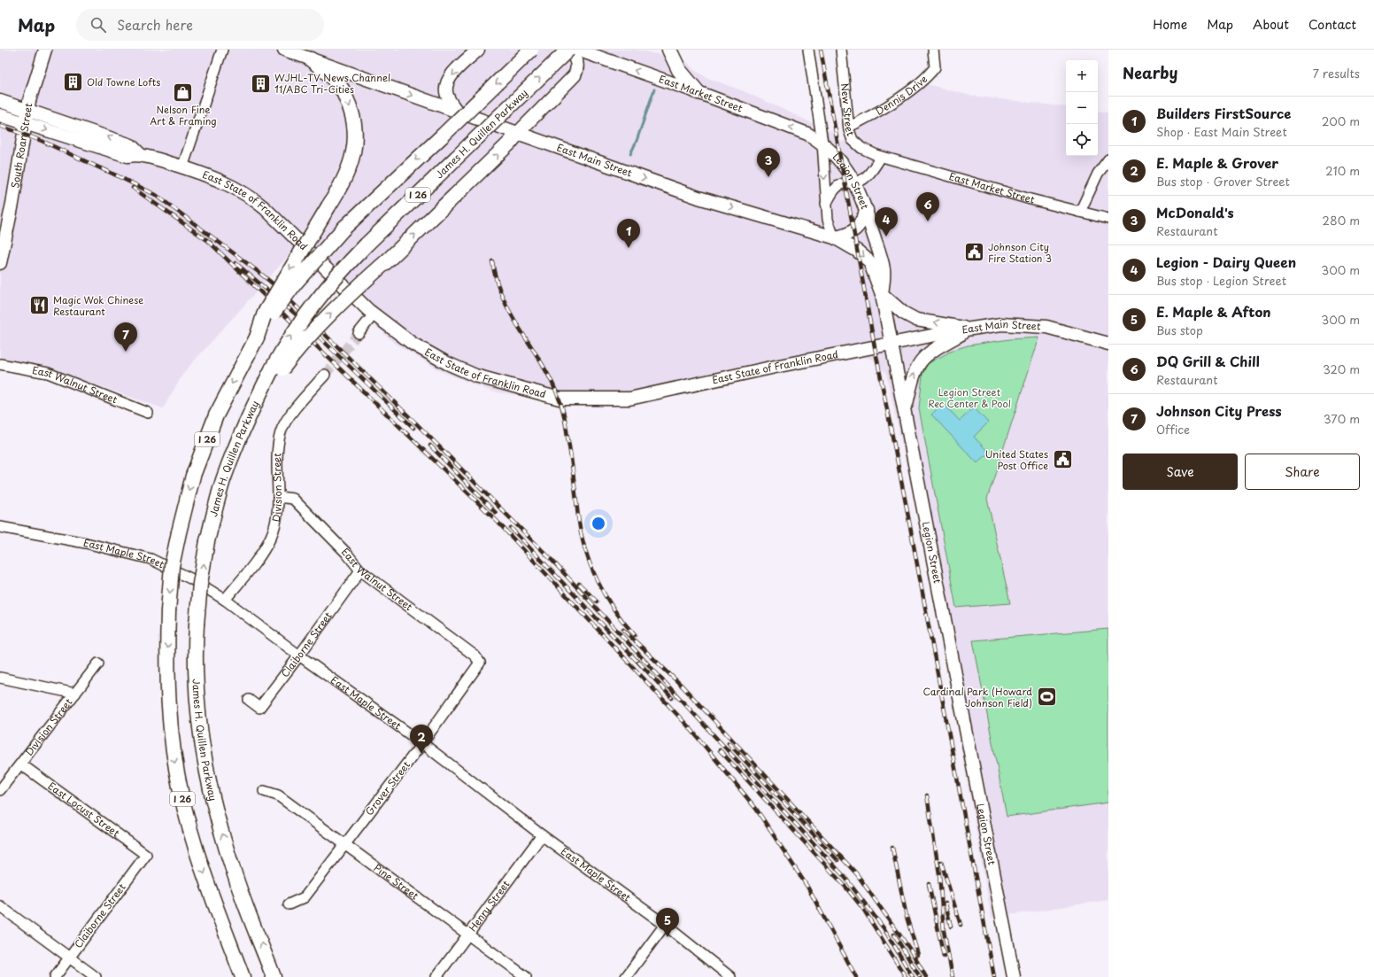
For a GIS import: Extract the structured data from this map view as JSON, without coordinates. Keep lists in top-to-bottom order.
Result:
{
  "streets": {
    "highway": ["James H. Quillen Parkway", "I 26"],
    "main road": [
      "East Market Street",
      "South Roan Street",
      "East Main Street",
      "Legion Street",
      "East State of Franklin Road"
    ],
    "street": [
      "Dennis Drive",
      "New Street",
      "East Walnut Street",
      "Division Street",
      "East Maple Street",
      "Claiborne Street",
      "Grover Street",
      "East Locust Street",
      "Pine Street",
      "Henry Street"
    ]
  },
  "crossings": [
    ["East Market Street", "New Street"],
    ["East Market Street", "Legion Street"],
    ["Dennis Drive", "New Street"],
    ["East Main Street", "Legion Street"],
    ["East Main Street", "East State of Franklin Road"],
    ["Legion Street", "East State of Franklin Road"],
    ["East Walnut Street", "Division Street"],
    ["East Walnut Street", "Claiborne Street"],
    ["East Walnut Street", "Grover Street"],
    ["Division Street", "East Maple Street"],
    ["Division Street", "East Locust Street"],
    ["East Maple Street", "Claiborne Street"],
    ["East Maple Street", "Grover Street"],
    ["East Maple Street", "Henry Street"],
    ["Claiborne Street", "East Locust Street"],
    ["Grover Street", "Pine Street"],
    ["Pine Street", "Henry Street"]
  ],
  "one_way": ["East Market Street", "East Main Street"],
  "parks": ["Legion Street Rec Center & Pool"],
  "places": {
    "building": ["Old Towne Lofts", "WJHL-TV News Channel 11/ABC Tri-Cities"],
    "shop": ["Nelson Fine Art & Framing"],
    "public building": ["Johnson City Fire Station 3", "United States Post Office"],
    "restaurant": ["Magic Wok Chinese Restaurant"],
    "sports": ["Cardinal Park (Howard Johnson Field)"]
  },
  "page": {
    "header": "Map",
    "search": "Search here",
    "nav": [
      "Home",
      "Map",
      "About",
      "Contact"
    ],
    "heading": ["Nearby", "7 results"],
    "map_buttons": ["+", "−"],
    "list": [
      {
        "mark": "1",
        "name": "Builders FirstSource",
        "note": "Shop · East Main Street",
        "value": "200 m"
      },
      {
        "mark": "2",
        "name": "E. Maple & Grover",
        "note": "Bus stop · Grover Street",
        "value": "210 m"
      },
      {
        "mark": "3",
        "name": "McDonald's",
        "note": "Restaurant",
        "value": "280 m"
      },
      {
        "mark": "4",
        "name": "Legion - Dairy Queen",
        "note": "Bus stop · Legion Street",
        "value": "300 m"
      },
      {
        "mark": "5",
        "name": "E. Maple & Afton",
        "note": "Bus stop",
        "value": "300 m"
      },
      {
        "mark": "6",
        "name": "DQ Grill & Chill",
        "note": "Restaurant",
        "value": "320 m"
      },
      {
        "mark": "7",
        "name": "Johnson City Press",
        "note": "Office",
        "value": "370 m"
      }
    ],
    "pins": [
      "3",
      "6",
      "4",
      "1",
      "7",
      "2",
      "5"
    ],
    "buttons": ["Save", "Share"]
  }
}
